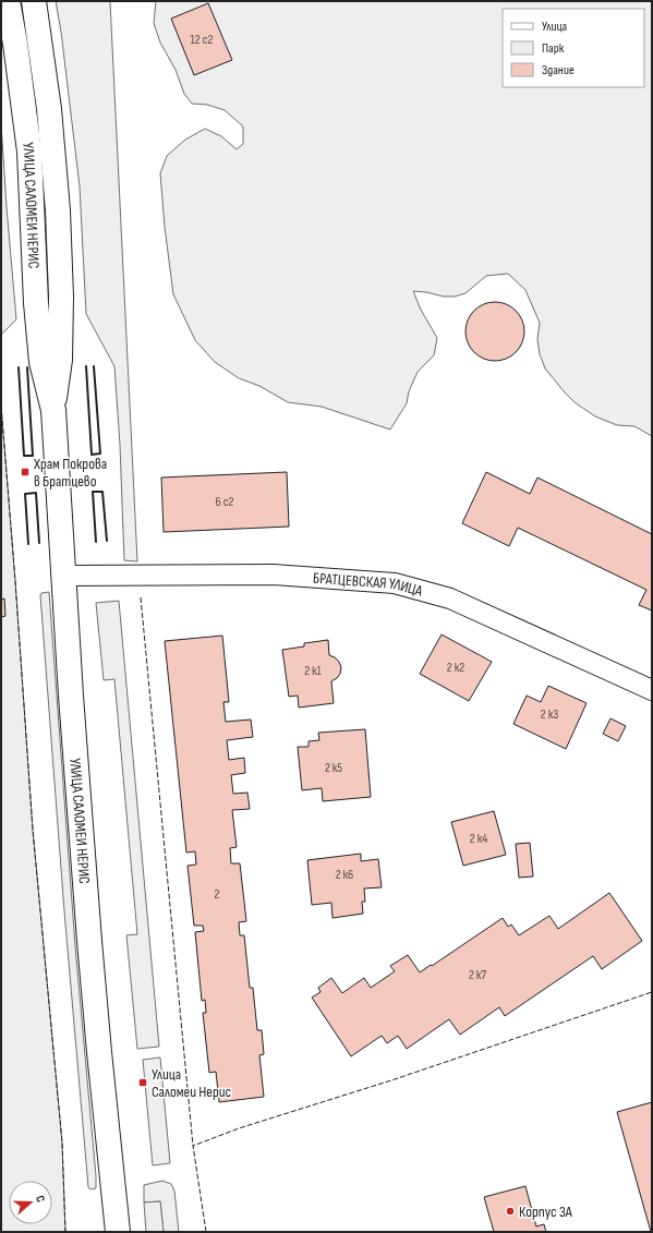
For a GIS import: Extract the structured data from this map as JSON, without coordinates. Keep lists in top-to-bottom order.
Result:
{
  "streets": {
    "main road": ["УЛИЦА САЛОМЕИ НЕРИС"],
    "street": ["БРАТЦЕВСКАЯ УЛИЦА"]
  },
  "crossings": [
    ["УЛИЦА САЛОМЕИ НЕРИС", "БРАТЦЕВСКАЯ УЛИЦА"]
  ],
  "places": {
    "transit": ["Храм Покрова в Братцево", "Улица Саломеи Нерис"],
    "other": ["Корпус 3А"]
  },
  "house_numbers": [
    "12 с2",
    "6 с2",
    "2 к2",
    "2 к1",
    "2 к3",
    "2 к5",
    "2 к4",
    "2 к6",
    "2",
    "2 к7"
  ],
  "legend": ["Улица", "Парк", "Здание"],
  "north": "right"
}
